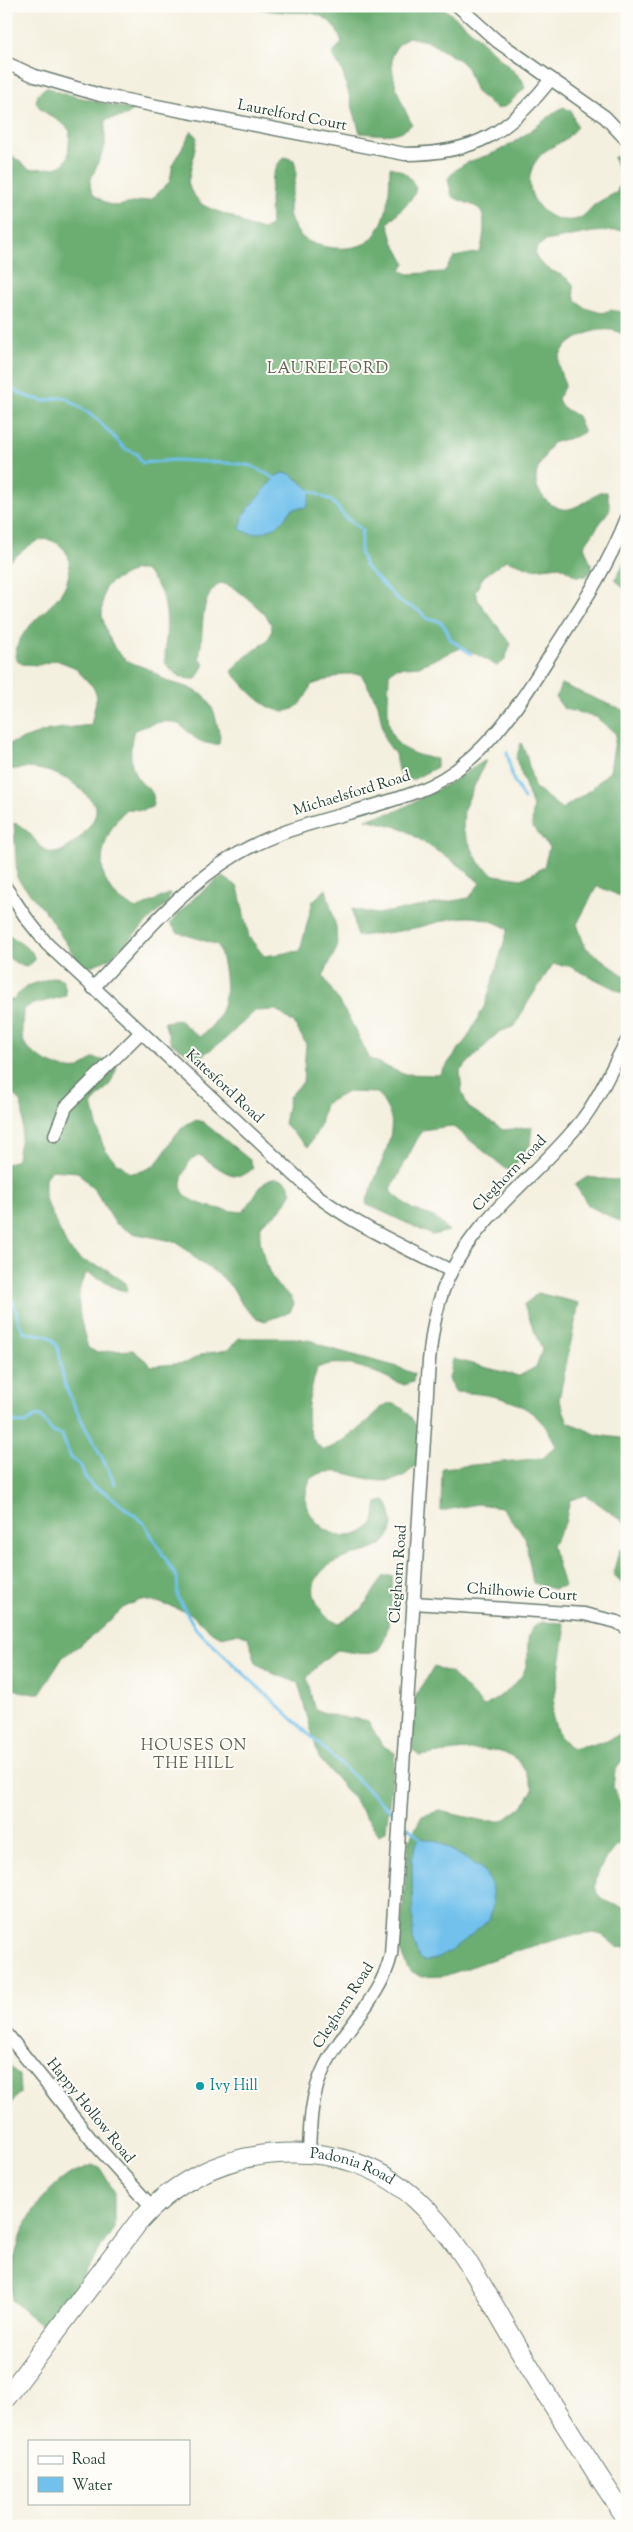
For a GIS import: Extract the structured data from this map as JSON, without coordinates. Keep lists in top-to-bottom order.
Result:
{
  "streets": {
    "main road": ["Padonia Road"],
    "street": [
      "Laurelford Court",
      "Michaelsford Road",
      "Katesford Road",
      "Cleghorn Road",
      "Chilhowie Court",
      "Happy Hollow Road"
    ]
  },
  "crossings": [
    ["Michaelsford Road", "Katesford Road"],
    ["Katesford Road", "Cleghorn Road"],
    ["Cleghorn Road", "Chilhowie Court"],
    ["Cleghorn Road", "Padonia Road"],
    ["Happy Hollow Road", "Padonia Road"]
  ],
  "districts": ["LAURELFORD", "HOUSES ON THE HILL"],
  "places": ["Ivy Hill"],
  "legend": ["Road", "Water"]
}
